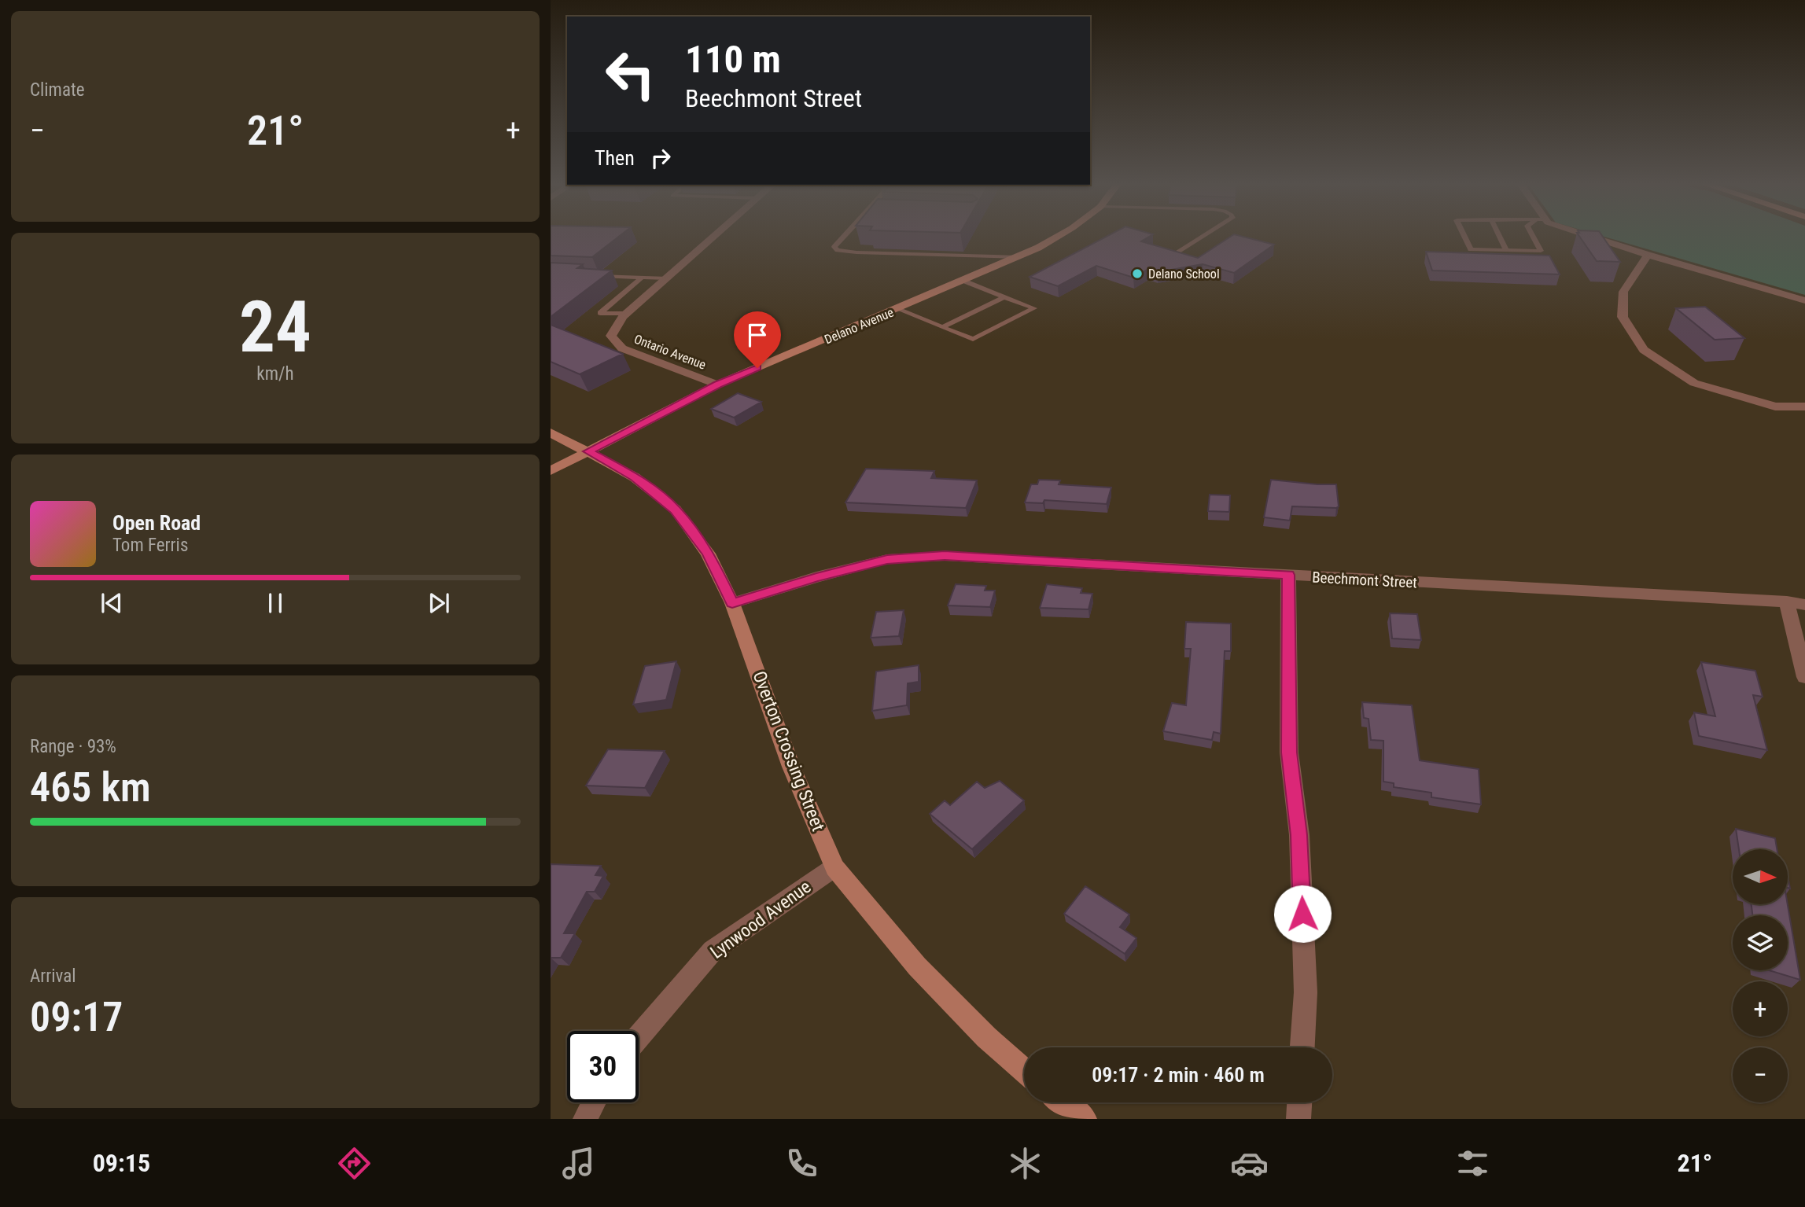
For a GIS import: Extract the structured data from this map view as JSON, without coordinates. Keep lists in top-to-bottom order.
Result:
{
  "streets": {
    "main road": ["Delano Avenue", "Overton Crossing Street"],
    "street": ["Ontario Avenue", "Beechmont Street", "Lynwood Avenue"]
  },
  "crossings": [
    ["Delano Avenue", "Ontario Avenue"],
    ["Delano Avenue", "Overton Crossing Street"],
    ["Beechmont Street", "Overton Crossing Street"],
    ["Overton Crossing Street", "Lynwood Avenue"]
  ],
  "places": ["Delano School"],
  "north": "right",
  "page": {
    "tile": [
      "Climate",
      ["24", "km/h"],
      ["Range · 93%", "465 km"],
      ["Arrival", "09:17"]
    ],
    "turn": ["110 m", "Beechmont Street"],
    "heat": ["−", "21°", "+"],
    "then": "Then",
    "song": ["Open Road", "Tom Ferris"],
    "map_buttons": ["+", "−"],
    "limit": "30",
    "trip": "09:17 · 2 min · 460 m",
    "tabs": ["09:15", "21°"]
  }
}
